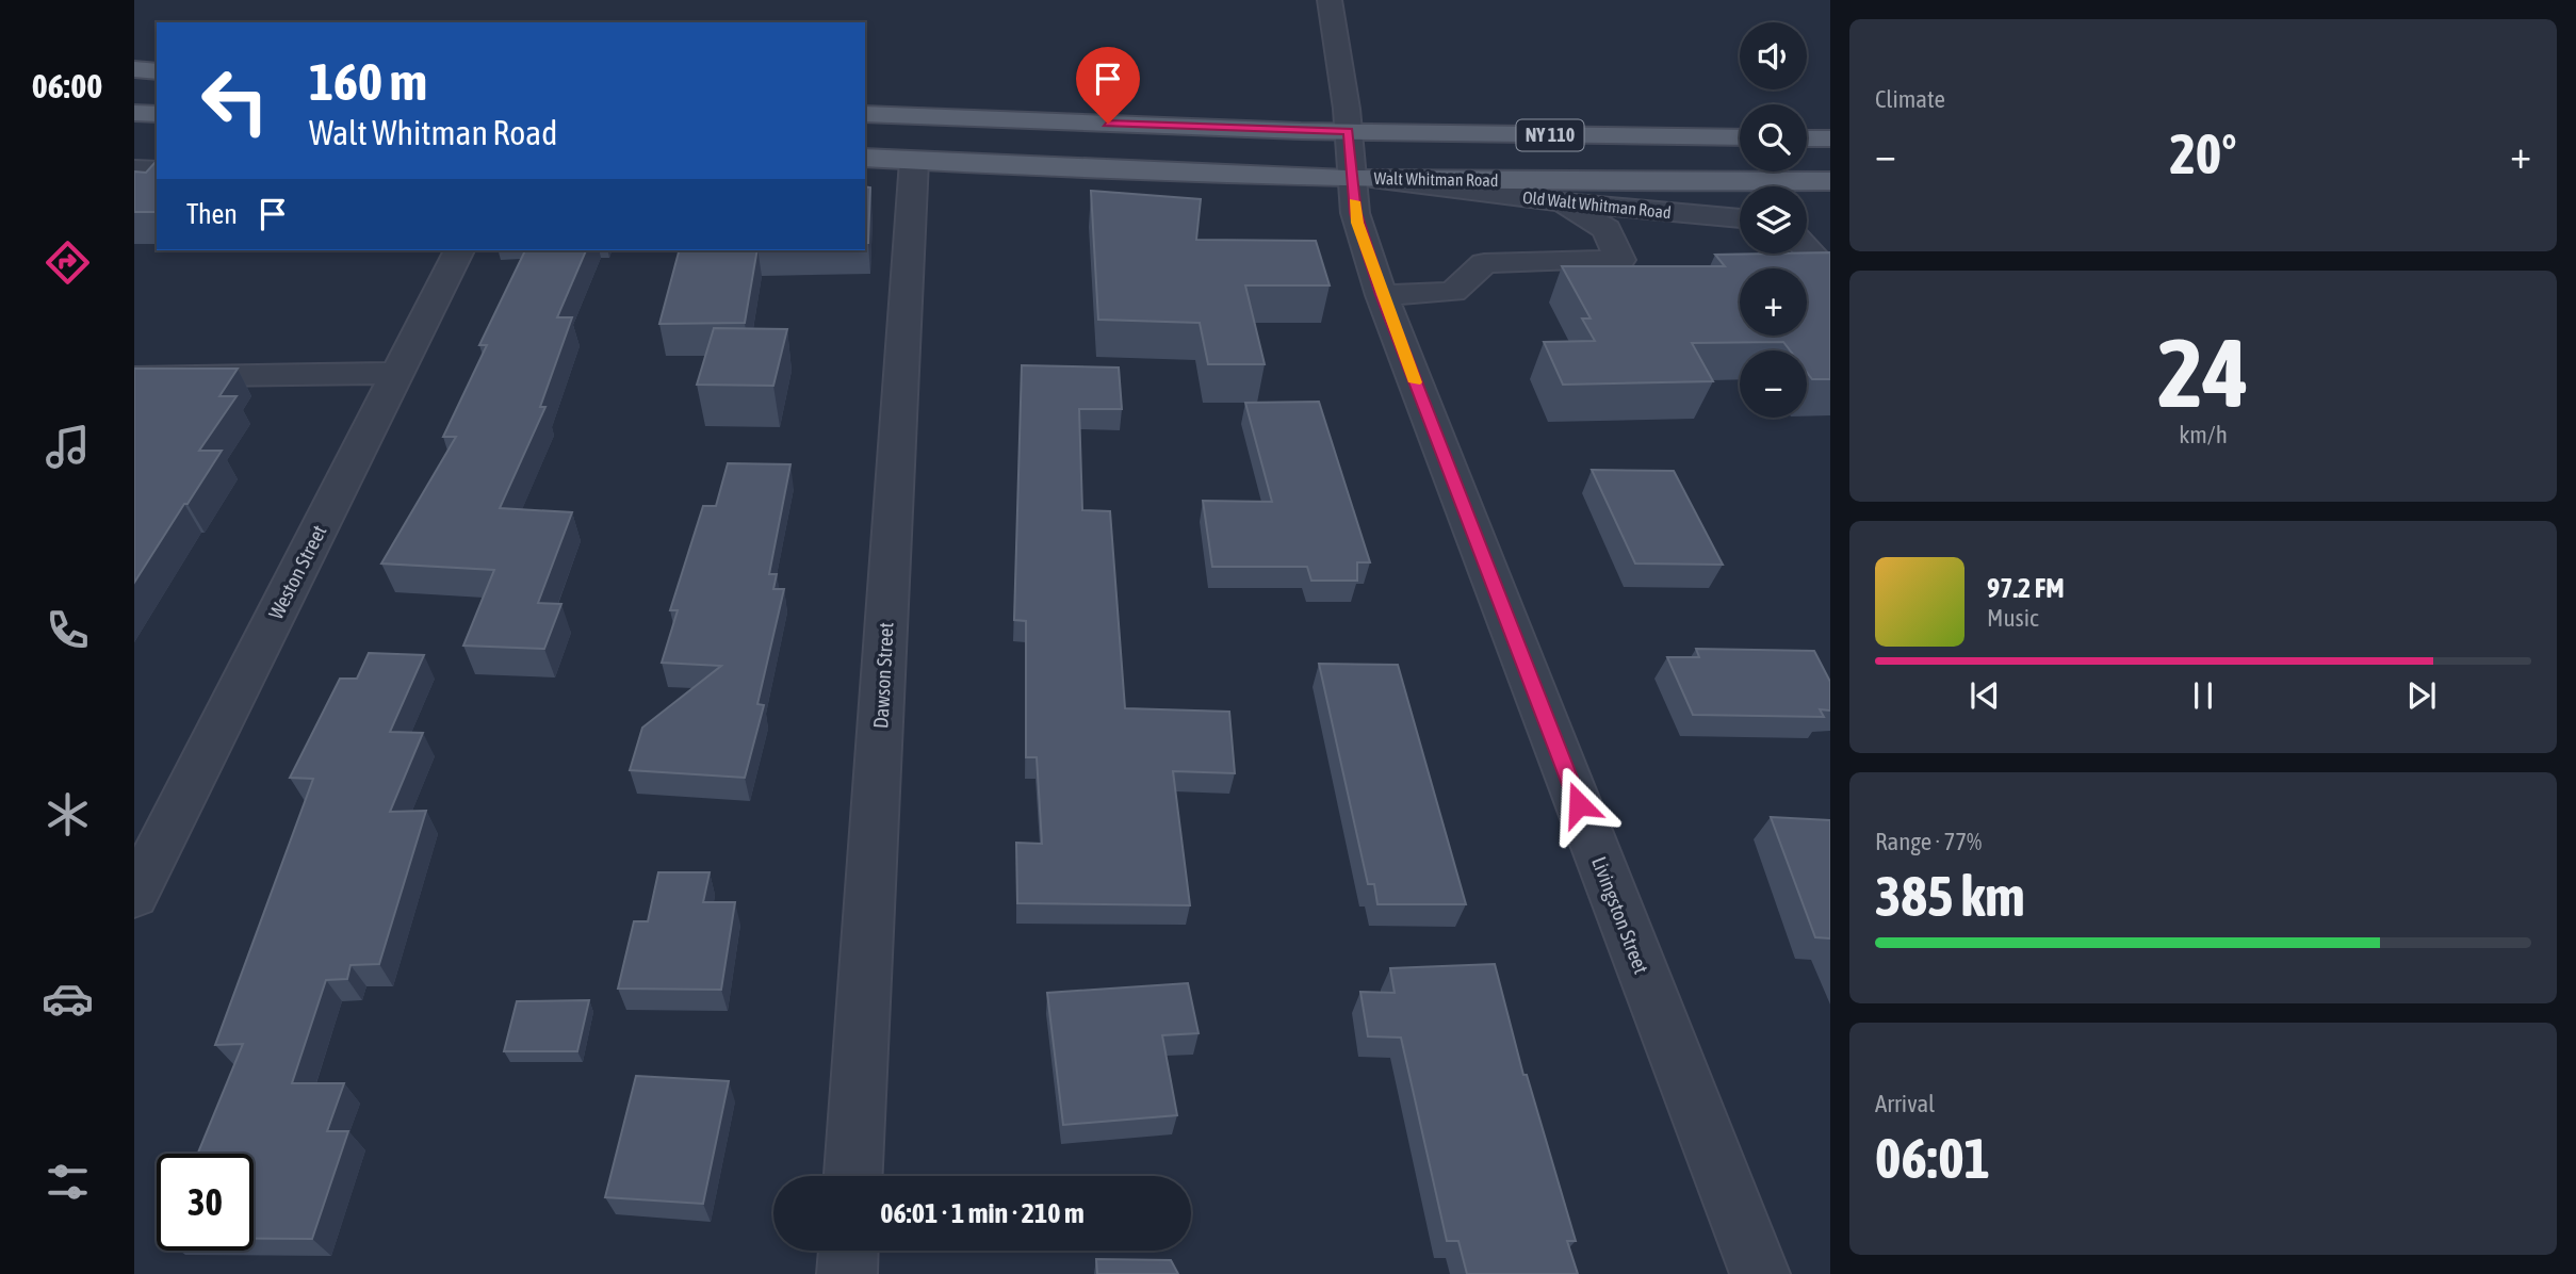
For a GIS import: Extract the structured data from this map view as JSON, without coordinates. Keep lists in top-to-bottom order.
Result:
{
  "streets": {
    "main road": ["NY 110", "Walt Whitman Road"],
    "street": [
      "Old Walt Whitman Road",
      "Weston Street",
      "Dawson Street",
      "Livingston Street"
    ]
  },
  "crossings": [
    ["NY 110", "Livingston Street"],
    ["Walt Whitman Road", "Old Walt Whitman Road"],
    ["Walt Whitman Road", "Dawson Street"],
    ["Walt Whitman Road", "Livingston Street"],
    ["Old Walt Whitman Road", "Livingston Street"]
  ],
  "page": {
    "tabs": "06:00",
    "tile": [
      "Climate",
      ["24", "km/h"],
      ["Range · 77%", "385 km"],
      ["Arrival", "06:01"]
    ],
    "map_buttons": ["+", "−"],
    "turn": ["160 m", "Walt Whitman Road"],
    "heat": ["−", "20°", "+"],
    "then": "Then",
    "song": ["97.2 FM", "Music"],
    "limit": "30",
    "trip": "06:01 · 1 min · 210 m"
  }
}
